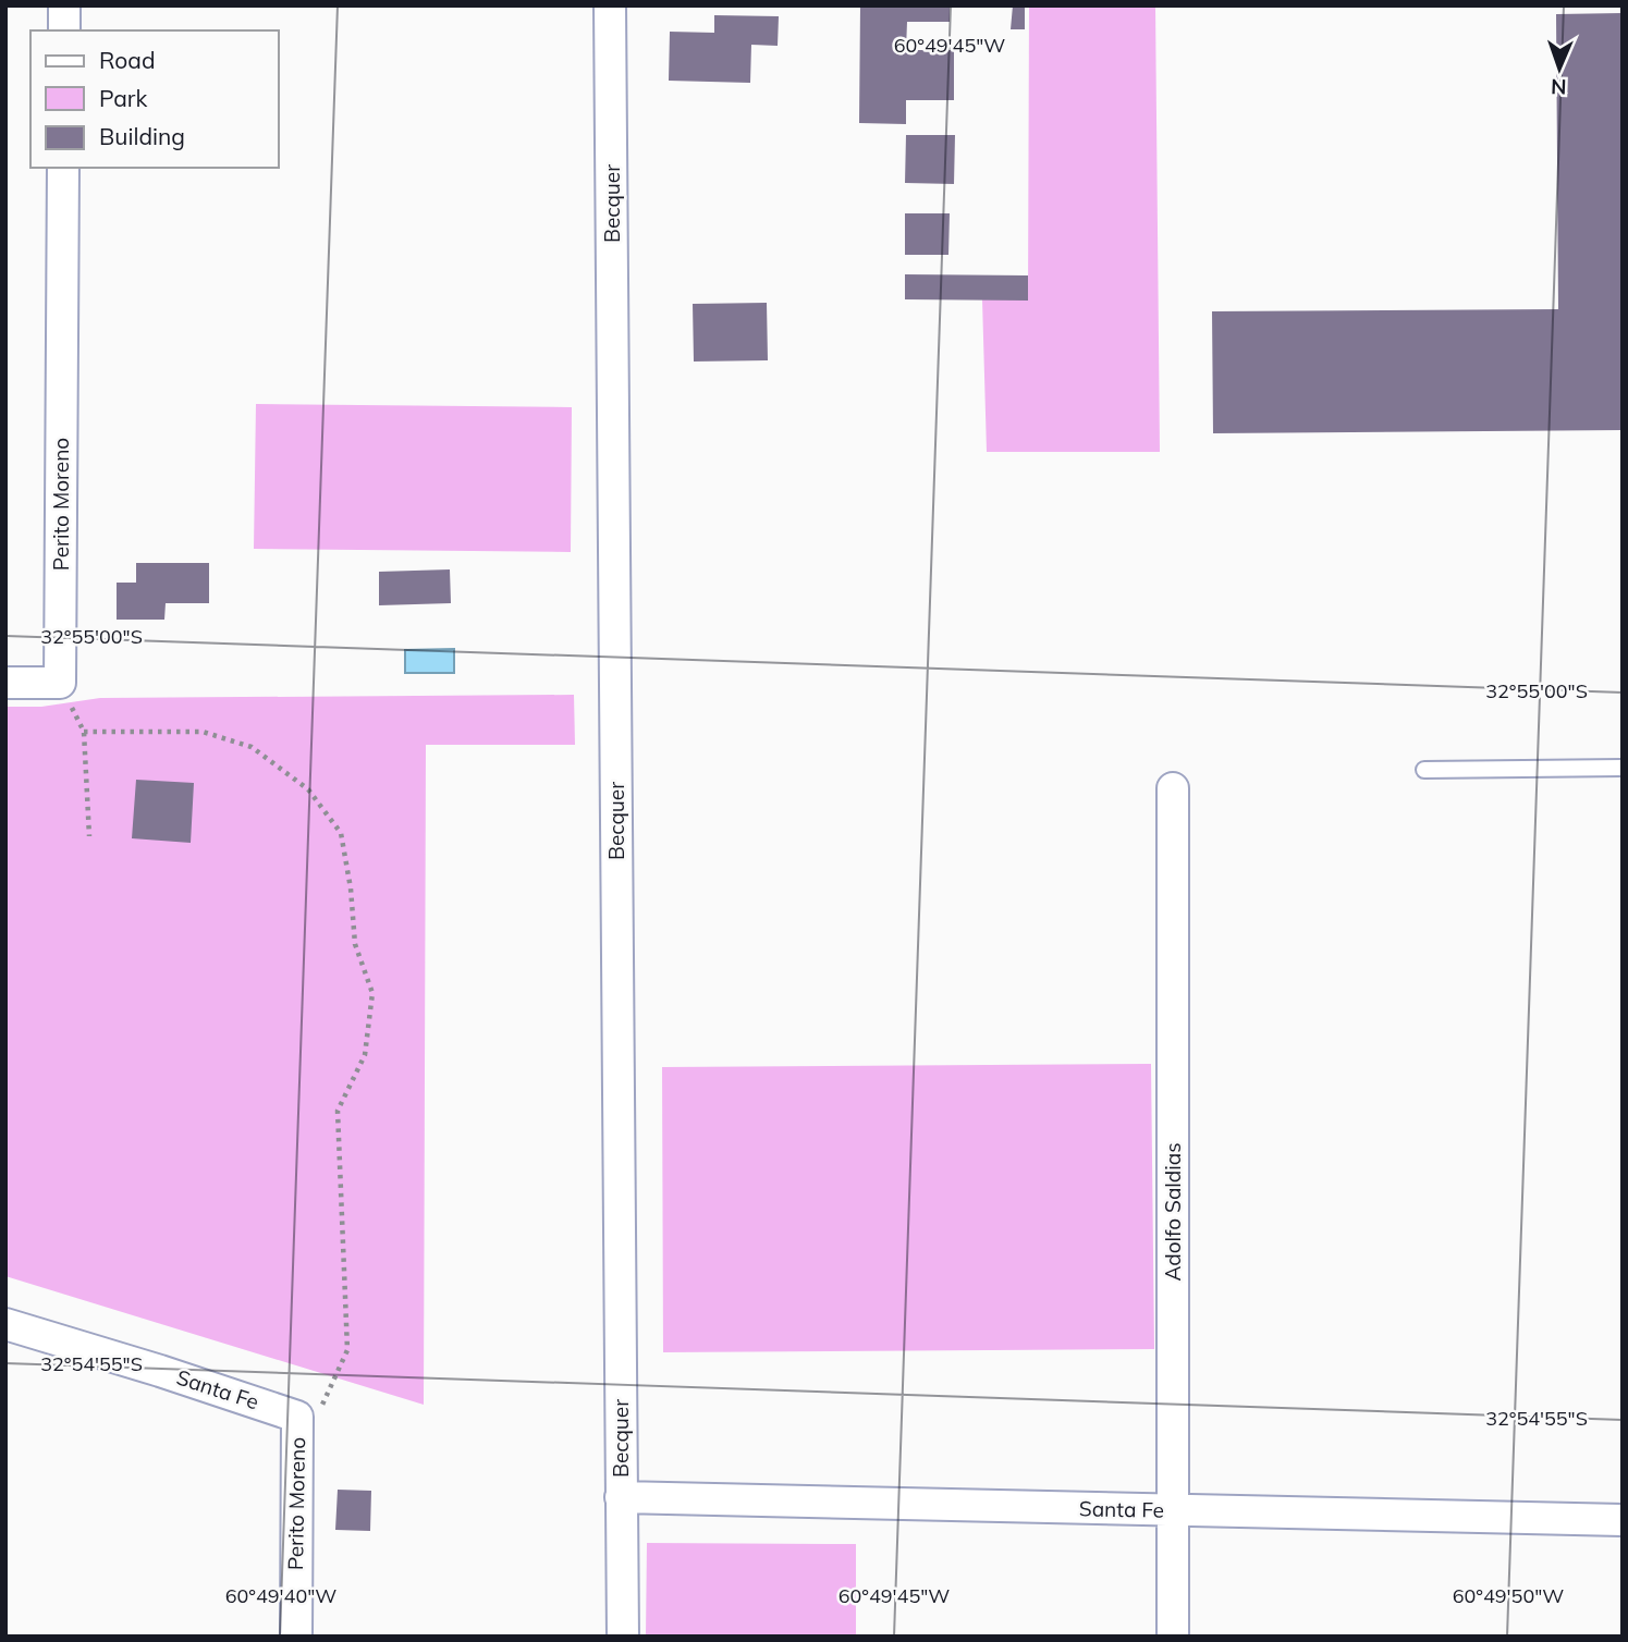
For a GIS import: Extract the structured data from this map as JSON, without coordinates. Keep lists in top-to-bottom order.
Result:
{
  "streets": {
    "street": [
      "Becquer",
      "Perito Moreno",
      "Adolfo Saldias",
      "Santa Fe"
    ]
  },
  "crossings": [
    ["Becquer", "Santa Fe"],
    ["Perito Moreno", "Santa Fe"],
    ["Adolfo Saldias", "Santa Fe"]
  ],
  "legend": ["Road", "Park", "Building"],
  "north": "bottom",
  "coordinates": [
    "60°49'45\"W",
    "32°55'00\"S",
    "32°54'55\"S",
    "60°49'40\"W",
    "60°49'50\"W"
  ]
}
